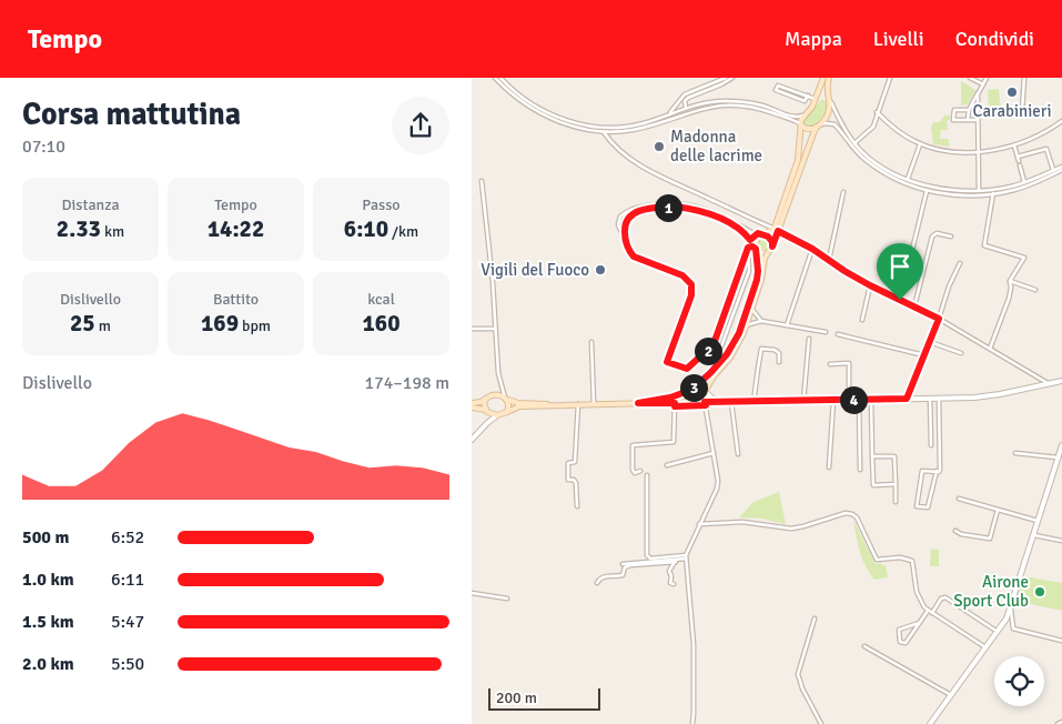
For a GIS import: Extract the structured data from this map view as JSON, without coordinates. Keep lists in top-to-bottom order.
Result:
{
  "places": [
    "Carabinieri",
    "Madonna delle lacrime",
    "Vigili del Fuoco",
    "Airone Sport Club"
  ],
  "scale_bar": "200 m",
  "page": {
    "header": "Tempo",
    "nav": ["Mappa", "Livelli", "Condividi"],
    "heading": ["Corsa mattutina", "07:10"],
    "stats": [
      ["Distanza", "2.33 km"],
      ["Tempo", "14:22"],
      ["Passo", "6:10 /km"],
      ["Dislivello", "25 m"],
      ["Battito", "169 bpm"],
      ["kcal", "160"]
    ],
    "pins": [
      "1",
      "2",
      "3",
      "4"
    ],
    "chart": ["Dislivello", "174–198 m"],
    "list": [
      {
        "name": "500 m",
        "note": "6:52"
      },
      {
        "name": "1.0 km",
        "note": "6:11"
      },
      {
        "name": "1.5 km",
        "note": "5:47"
      },
      {
        "name": "2.0 km",
        "note": "5:50"
      }
    ],
    "scale": "200 m"
  }
}
